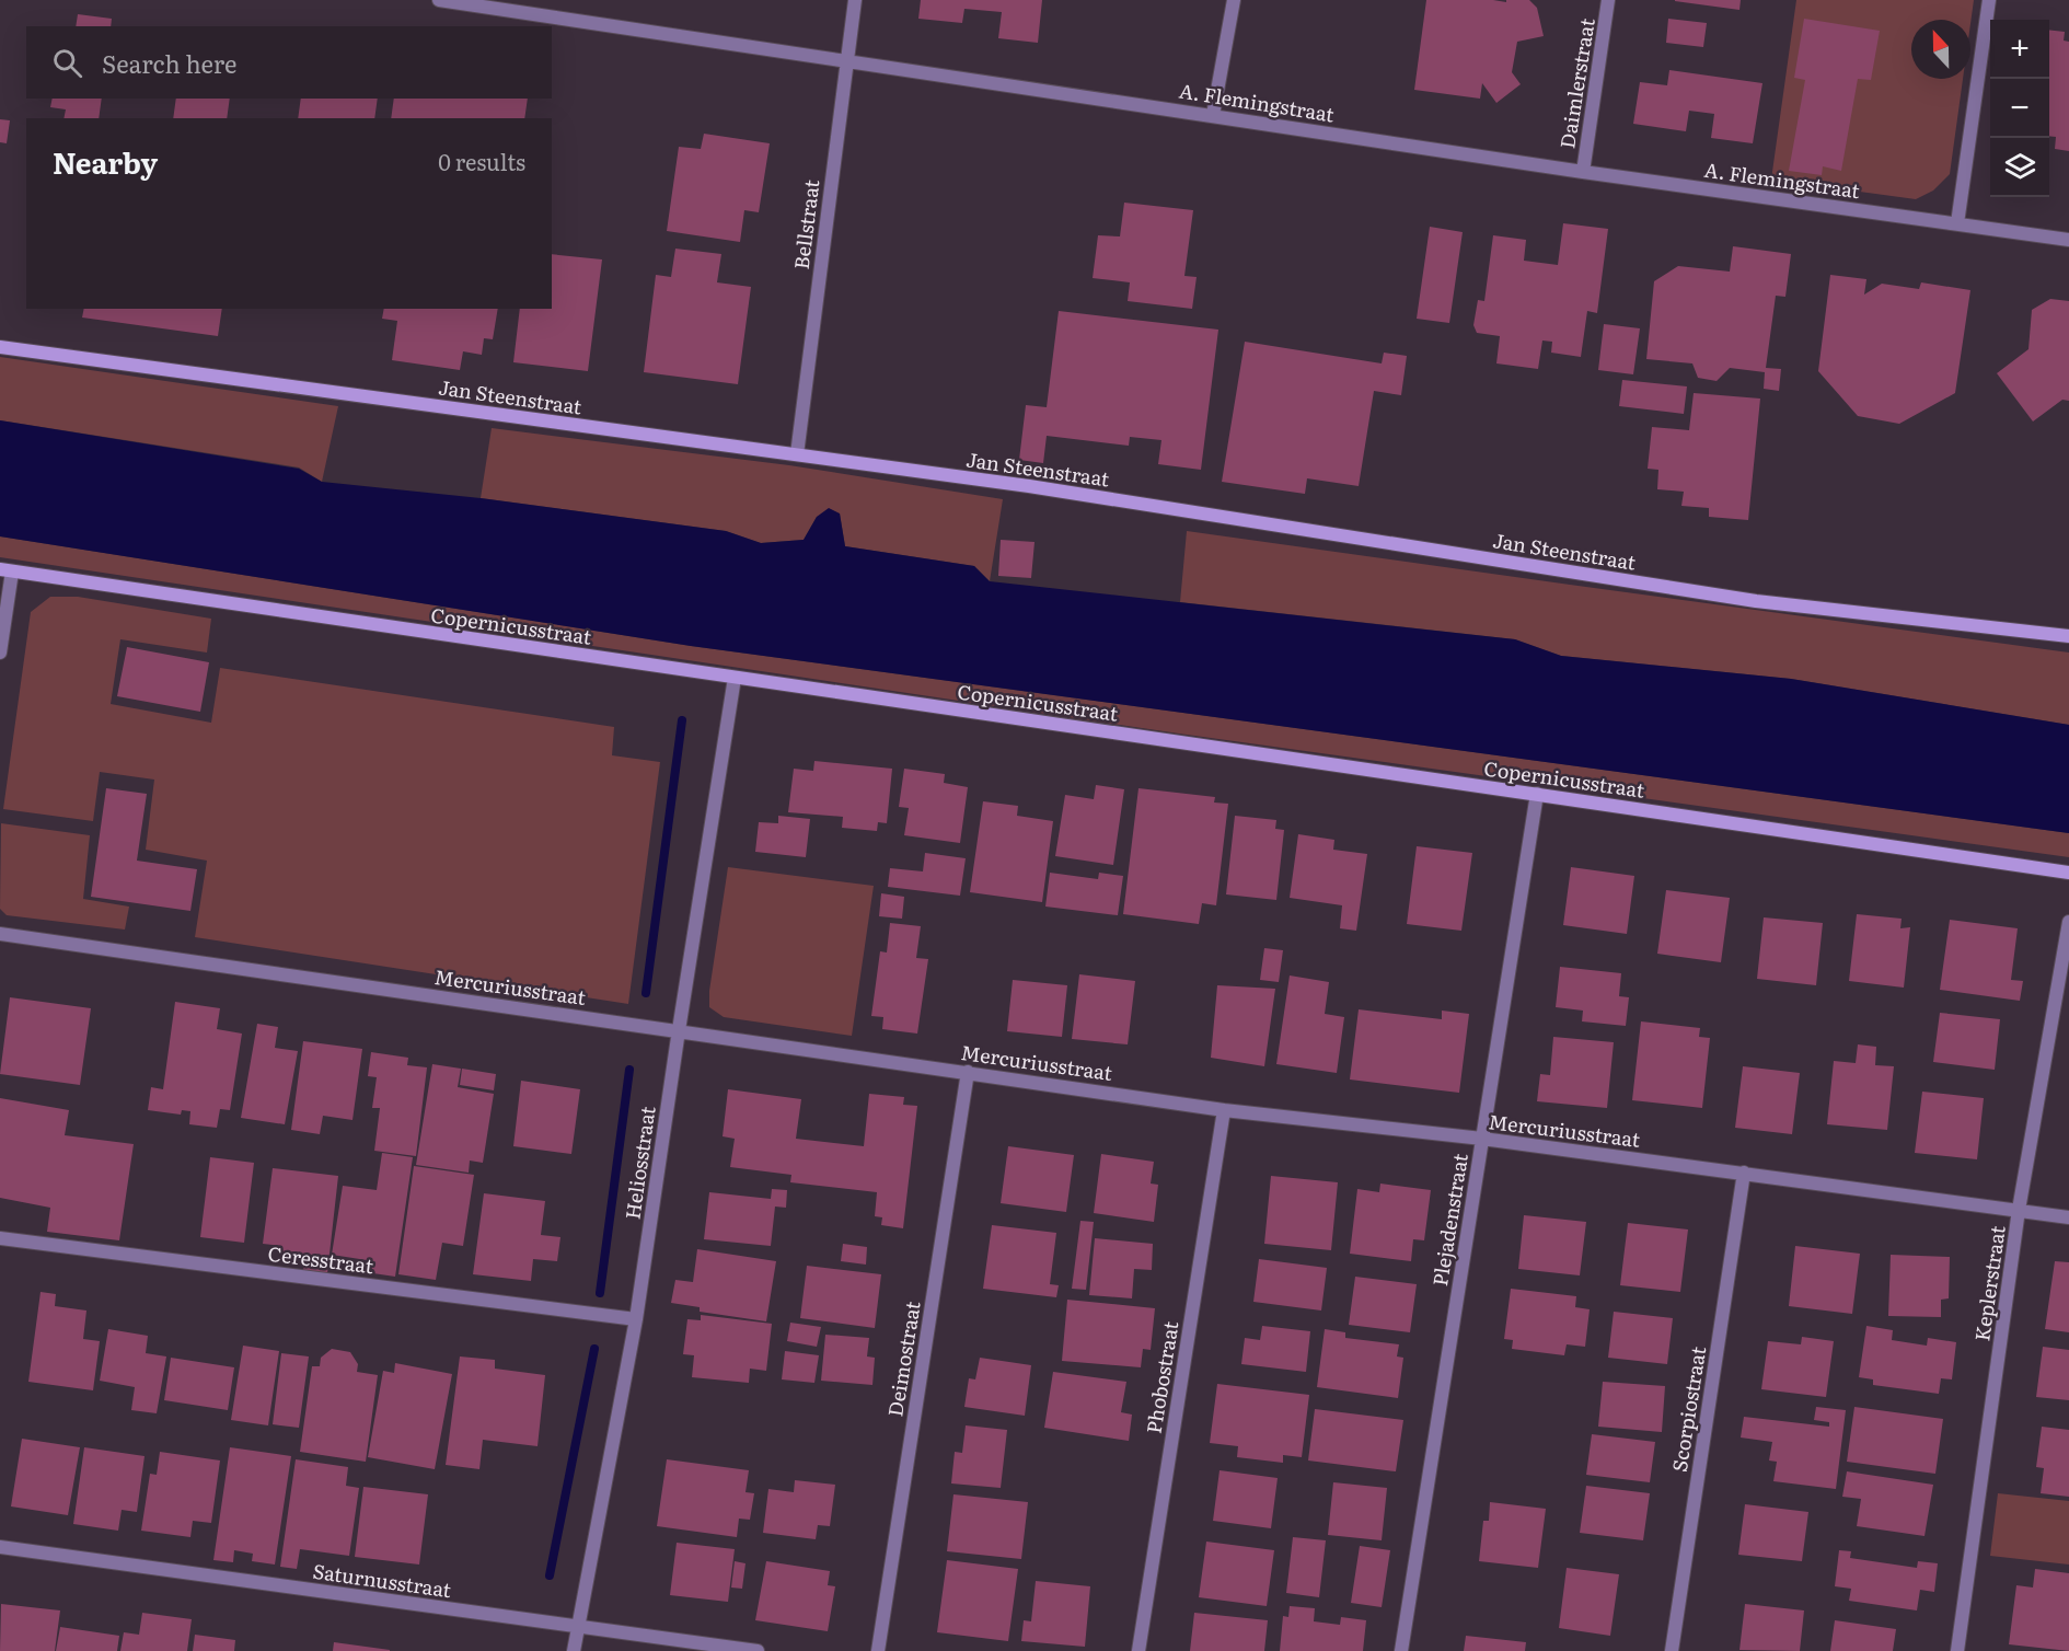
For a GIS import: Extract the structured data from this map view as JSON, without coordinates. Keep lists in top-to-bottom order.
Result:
{
  "streets": {
    "street": [
      "Daimlerstraat",
      "A. Flemingstraat",
      "Bellstraat",
      "Jan Steenstraat",
      "Copernicusstraat",
      "Mercuriusstraat",
      "Heliosstraat",
      "Plejadenstraat",
      "Ceresstraat",
      "Keplerstraat",
      "Deimostraat",
      "Phobostraat",
      "Scorpiostraat",
      "Saturnusstraat"
    ]
  },
  "crossings": [
    ["Daimlerstraat", "A. Flemingstraat"],
    ["A. Flemingstraat", "Bellstraat"],
    ["Bellstraat", "Jan Steenstraat"],
    ["Copernicusstraat", "Heliosstraat"],
    ["Copernicusstraat", "Plejadenstraat"],
    ["Mercuriusstraat", "Heliosstraat"],
    ["Mercuriusstraat", "Plejadenstraat"],
    ["Mercuriusstraat", "Keplerstraat"],
    ["Mercuriusstraat", "Deimostraat"],
    ["Mercuriusstraat", "Phobostraat"],
    ["Mercuriusstraat", "Scorpiostraat"],
    ["Heliosstraat", "Ceresstraat"],
    ["Heliosstraat", "Saturnusstraat"]
  ],
  "north": "top",
  "page": {
    "map_buttons": ["+", "−"],
    "search": "Search here",
    "heading": ["Nearby", "0 results"]
  }
}
